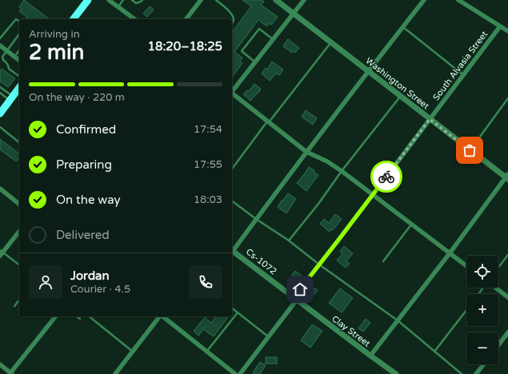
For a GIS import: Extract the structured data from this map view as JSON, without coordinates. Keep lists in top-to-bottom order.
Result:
{
  "streets": {
    "street": [
      "South Alvasia Street",
      "Washington Street",
      "Cs-1072",
      "Clay Street"
    ]
  },
  "crossings": [
    ["South Alvasia Street", "Washington Street"],
    ["South Alvasia Street", "Cs-1072"],
    ["South Alvasia Street", "Clay Street"],
    ["Cs-1072", "Clay Street"]
  ],
  "page": {
    "heading": ["2 min", "Arriving in", "18:20–18:25"],
    "panel": ["Jordan", "Courier · 4.5"],
    "bar": "On the way · 220 m",
    "list": [
      ["Confirmed", "17:54"],
      ["Preparing", "17:55"],
      ["On the way", "18:03"],
      "Delivered"
    ],
    "map_buttons": ["+", "−"]
  }
}
